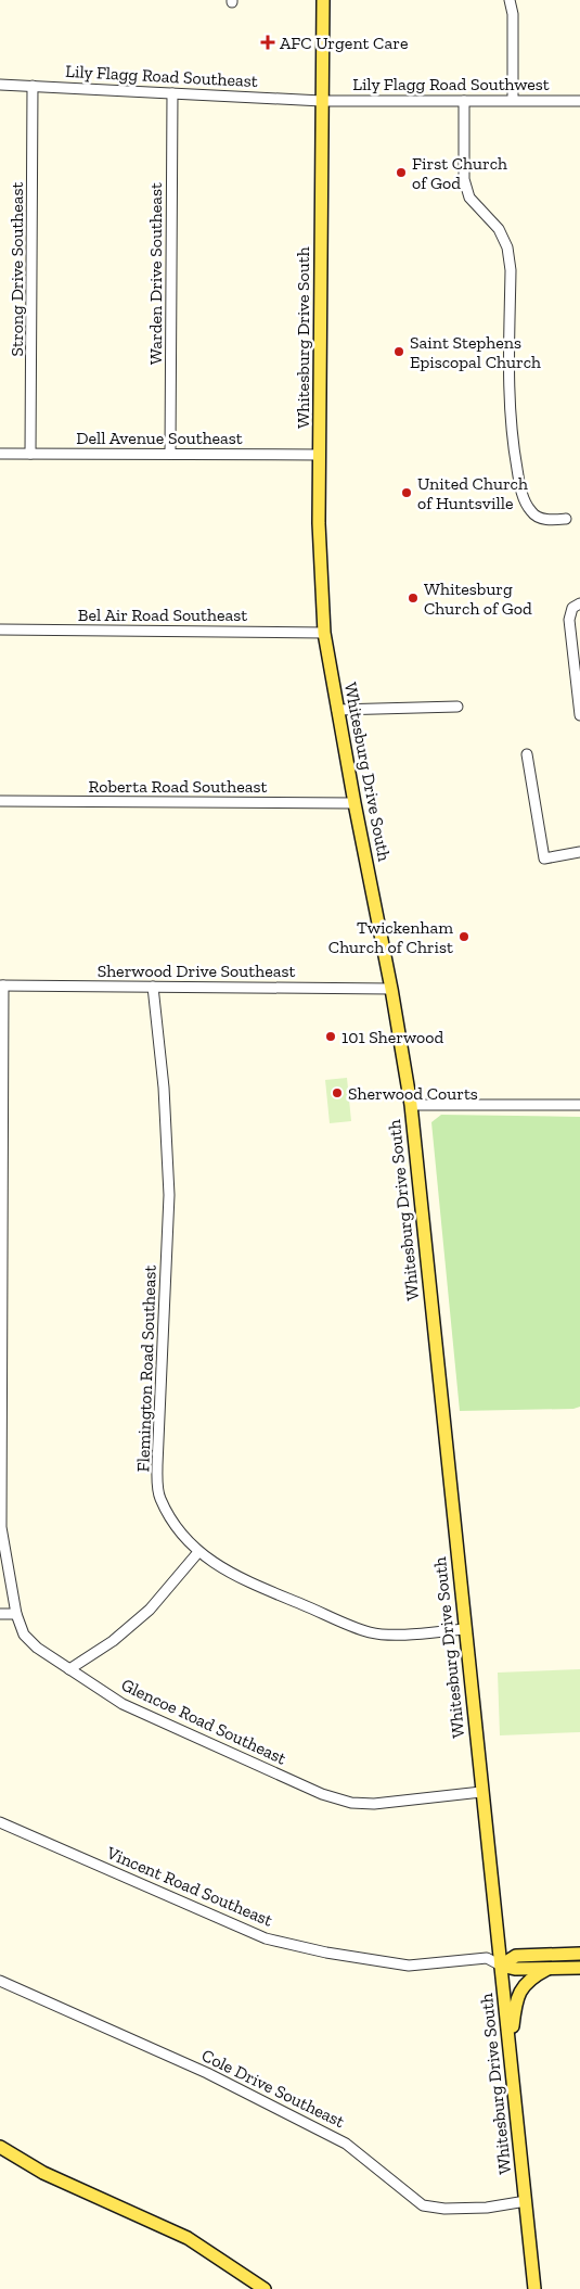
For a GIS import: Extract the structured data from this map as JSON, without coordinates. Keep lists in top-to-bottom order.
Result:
{
  "streets": {
    "main road": ["Whitesburg Drive South"],
    "street": [
      "Lily Flagg Road Southeast",
      "Lily Flagg Road Southwest",
      "Strong Drive Southeast",
      "Warden Drive Southeast",
      "Dell Avenue Southeast",
      "Bel Air Road Southeast",
      "Roberta Road Southeast",
      "Sherwood Drive Southeast",
      "Flemington Road Southeast",
      "Glencoe Road Southeast",
      "Vincent Road Southeast",
      "Cole Drive Southeast"
    ]
  },
  "crossings": [
    ["Lily Flagg Road Southeast", "Lily Flagg Road Southwest"],
    ["Lily Flagg Road Southeast", "Strong Drive Southeast"],
    ["Lily Flagg Road Southeast", "Warden Drive Southeast"],
    ["Lily Flagg Road Southeast", "Whitesburg Drive South"],
    ["Lily Flagg Road Southwest", "Whitesburg Drive South"],
    ["Strong Drive Southeast", "Dell Avenue Southeast"],
    ["Warden Drive Southeast", "Dell Avenue Southeast"],
    ["Whitesburg Drive South", "Dell Avenue Southeast"],
    ["Whitesburg Drive South", "Bel Air Road Southeast"],
    ["Whitesburg Drive South", "Roberta Road Southeast"],
    ["Whitesburg Drive South", "Sherwood Drive Southeast"],
    ["Whitesburg Drive South", "Flemington Road Southeast"],
    ["Whitesburg Drive South", "Glencoe Road Southeast"],
    ["Whitesburg Drive South", "Vincent Road Southeast"],
    ["Whitesburg Drive South", "Cole Drive Southeast"],
    ["Sherwood Drive Southeast", "Flemington Road Southeast"],
    ["Sherwood Drive Southeast", "Glencoe Road Southeast"]
  ],
  "places": {
    "health": ["AFC Urgent Care"],
    "other": [
      "First Church of God",
      "Saint Stephens Episcopal Church",
      "United Church of Huntsville",
      "Whitesburg Church of God",
      "Twickenham Church of Christ",
      "101 Sherwood",
      "Sherwood Courts"
    ]
  }
}
